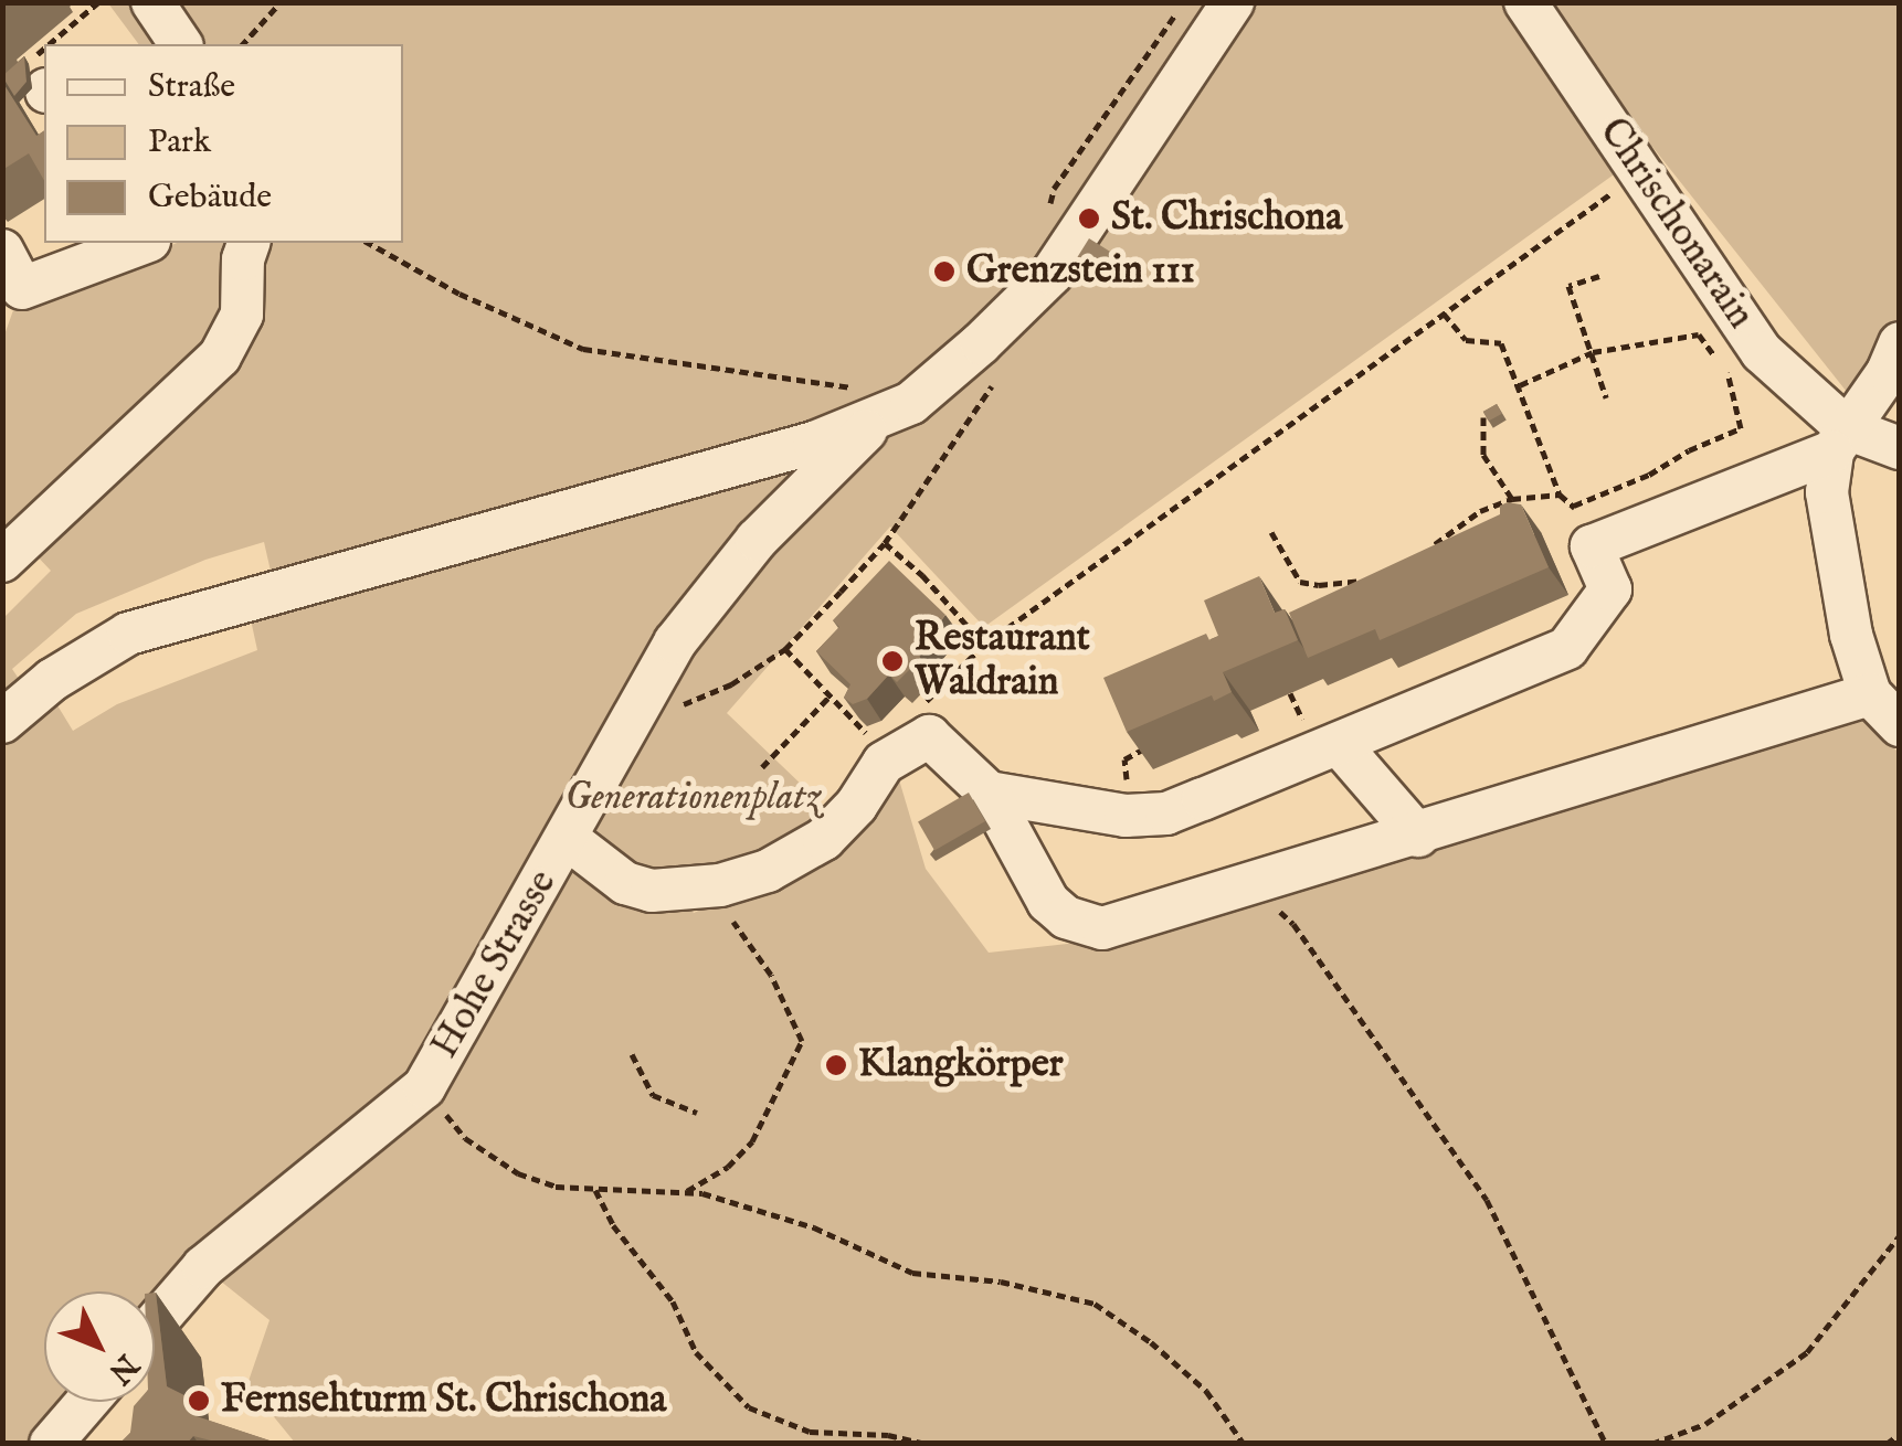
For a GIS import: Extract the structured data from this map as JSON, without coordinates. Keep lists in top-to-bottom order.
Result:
{
  "streets": {
    "street": ["Chrischonarain", "Hohe Strasse"]
  },
  "parks": ["Generationenplatz"],
  "places": [
    "St. Chrischona",
    "Grenzstein 111",
    "Restaurant Waldrain",
    "Klangkörper",
    "Fernsehturm St. Chrischona"
  ],
  "legend": ["Straße", "Park", "Gebäude"],
  "north": "bottom right"
}
